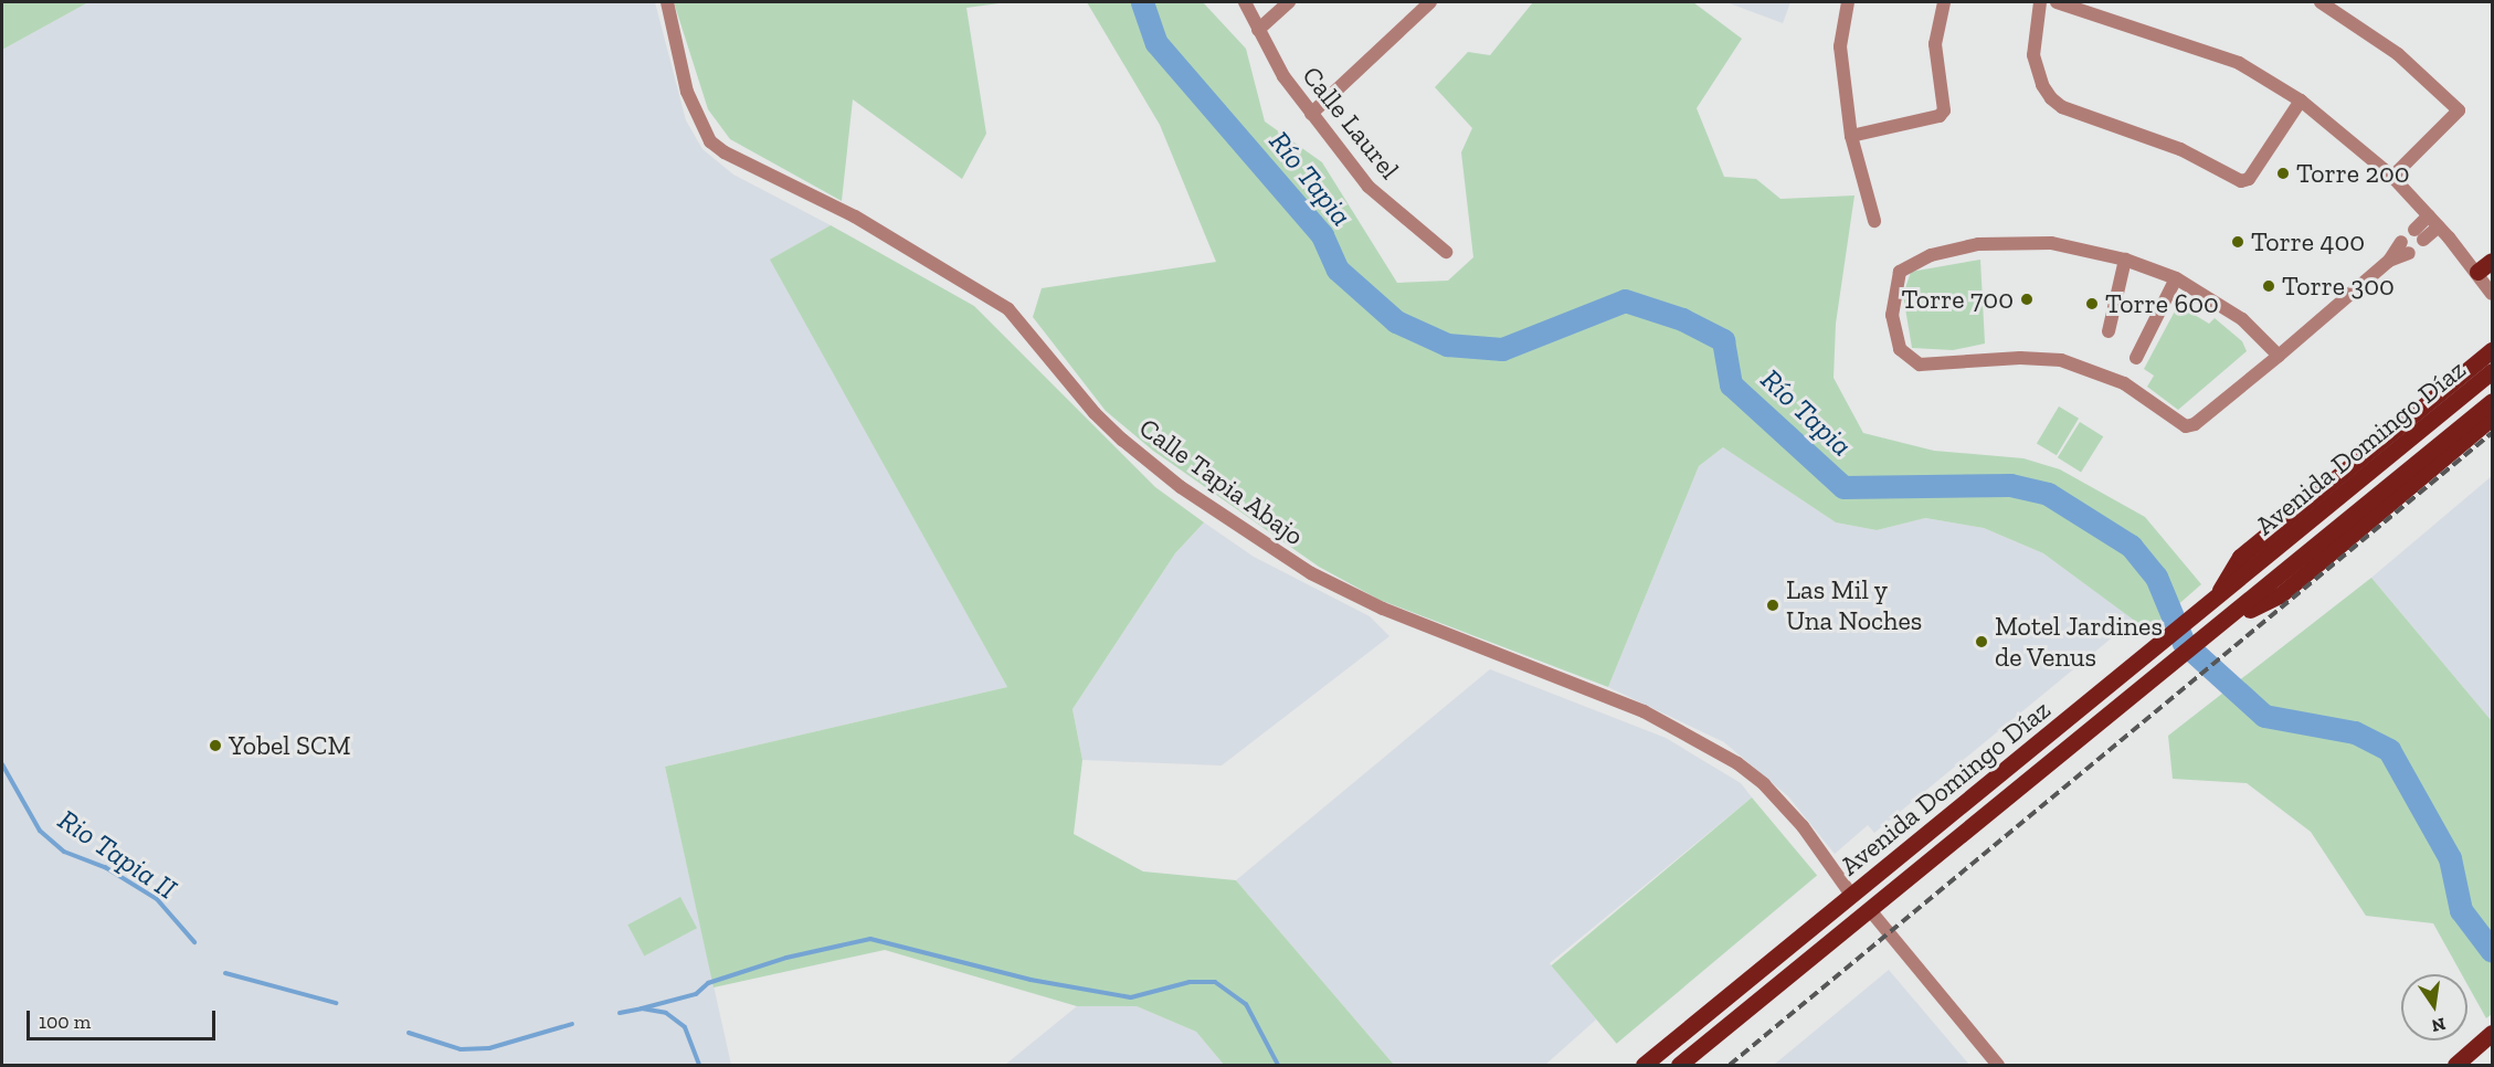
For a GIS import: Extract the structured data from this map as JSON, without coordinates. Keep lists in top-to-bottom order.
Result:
{
  "streets": {
    "main road": ["Avenida Domingo Díaz"],
    "street": ["Calle Laurel", "Calle Tapia Abajo"]
  },
  "crossings": [
    ["Avenida Domingo Díaz", "Calle Tapia Abajo"]
  ],
  "water": ["Río Tapia", "Rio Tapia II"],
  "places": [
    "Torre 200",
    "Torre 400",
    "Torre 300",
    "Torre 700",
    "Torre 600",
    "Las Mil y Una Noches",
    "Motel Jardines de Venus",
    "Yobel SCM"
  ],
  "scale_bar": "100 m",
  "north": "bottom"
}
